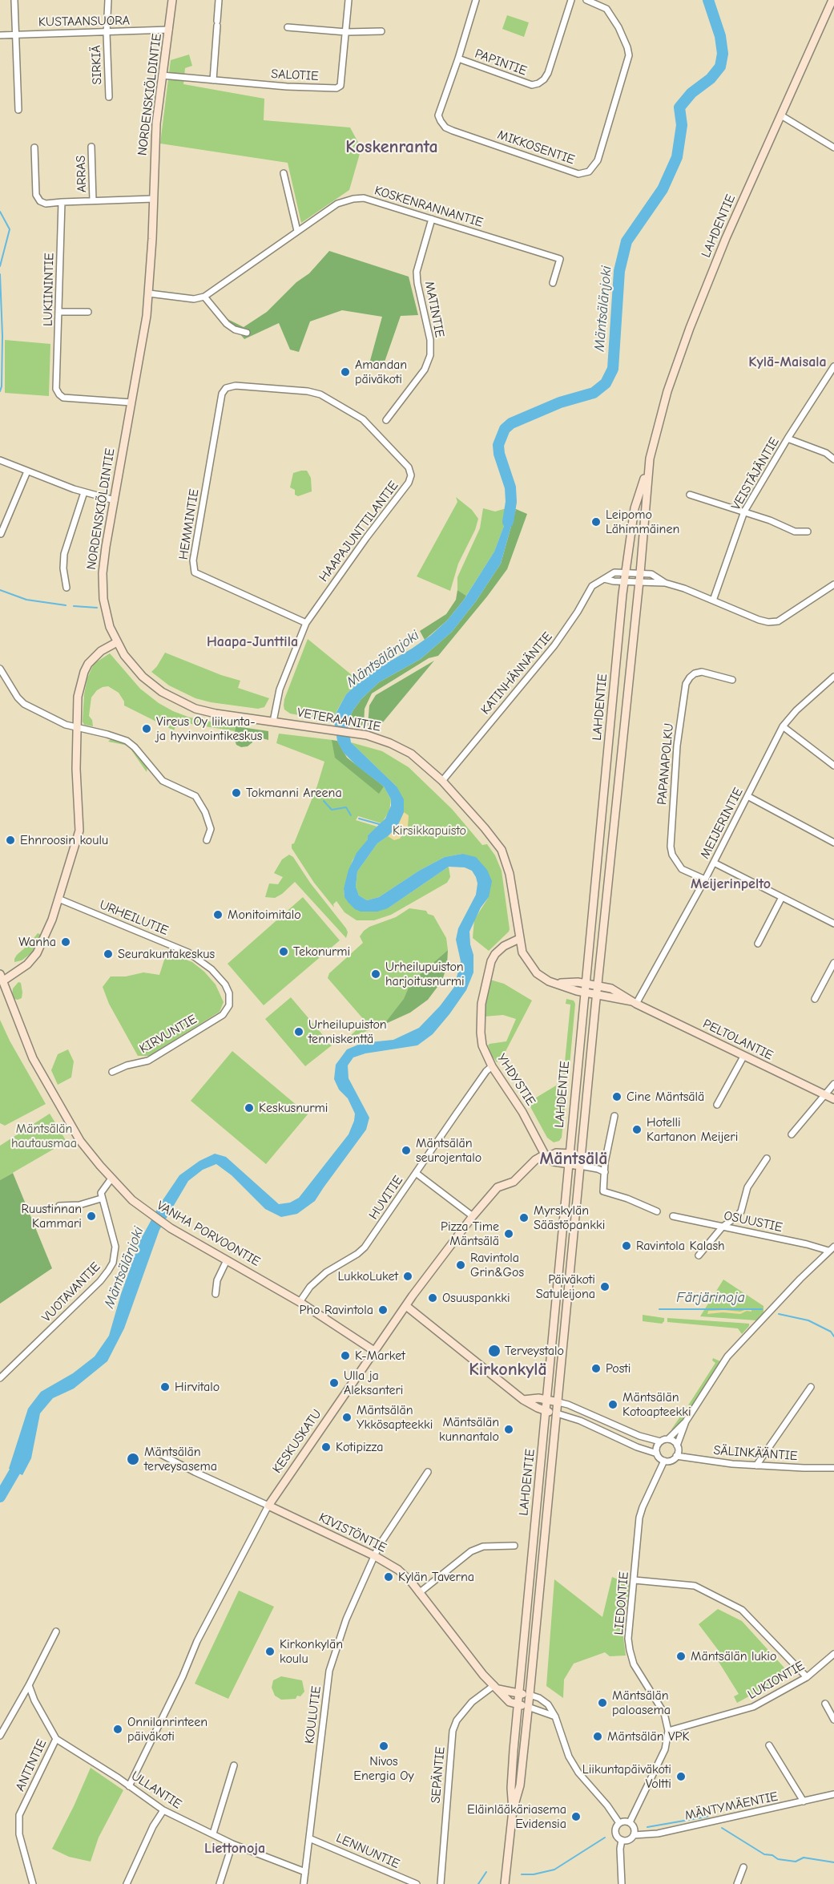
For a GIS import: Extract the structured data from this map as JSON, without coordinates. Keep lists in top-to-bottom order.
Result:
{
  "streets": {
    "main road": [
      "NORDENSKIÖLDINTIE",
      "LAHDENTIE",
      "VETERAANITIE",
      "PELTOLANTIE",
      "YHDYSTIE",
      "VANHA PORVOONTIE",
      "KESKUSKATU",
      "KIVISTÖNTIE"
    ],
    "street": [
      "KUSTAANSUORA",
      "PAPINTIE",
      "SIRKIÄ",
      "SALOTIE",
      "MIKKOSENTIE",
      "ARRAS",
      "KOSKENRANNANTIE",
      "LUKIININTIE",
      "MATINTIE",
      "VEISTÄJÄNTIE",
      "HEMMINTIE",
      "HAAPAJUNTTILANTIE",
      "KATINHÄNNÄNTIE",
      "PAPANAPOLKU",
      "MEIJERINTIE",
      "URHEILUTIE",
      "KIRVUNTIE",
      "HUVITIE",
      "OSUUSTIE",
      "VUOTAVANTIE",
      "SÄLINKÄÄNTIE",
      "LIEDONTIE",
      "LUKIONTIE",
      "KOULUTIE",
      "ANTINTIE",
      "SEPÄNTIE",
      "ULLANTIE",
      "MÄNTYMÄENTIE",
      "LENNUNTIE"
    ]
  },
  "crossings": [
    ["KUSTAANSUORA", "SIRKIÄ"],
    ["KUSTAANSUORA", "NORDENSKIÖLDINTIE"],
    ["PAPINTIE", "MIKKOSENTIE"],
    ["SALOTIE", "NORDENSKIÖLDINTIE"],
    ["NORDENSKIÖLDINTIE", "LUKIININTIE"],
    ["NORDENSKIÖLDINTIE", "VETERAANITIE"],
    ["KOSKENRANNANTIE", "MATINTIE"],
    ["LAHDENTIE", "KATINHÄNNÄNTIE"],
    ["LAHDENTIE", "VETERAANITIE"],
    ["LAHDENTIE", "PELTOLANTIE"],
    ["LAHDENTIE", "KIVISTÖNTIE"],
    ["VEISTÄJÄNTIE", "KATINHÄNNÄNTIE"],
    ["HEMMINTIE", "HAAPAJUNTTILANTIE"],
    ["HAAPAJUNTTILANTIE", "VETERAANITIE"],
    ["KATINHÄNNÄNTIE", "VETERAANITIE"],
    ["VETERAANITIE", "PELTOLANTIE"],
    ["VETERAANITIE", "YHDYSTIE"],
    ["PAPANAPOLKU", "MEIJERINTIE"],
    ["MEIJERINTIE", "PELTOLANTIE"],
    ["URHEILUTIE", "KIRVUNTIE"],
    ["YHDYSTIE", "HUVITIE"],
    ["YHDYSTIE", "KESKUSKATU"],
    ["HUVITIE", "VANHA PORVOONTIE"],
    ["VANHA PORVOONTIE", "KESKUSKATU"],
    ["KESKUSKATU", "KIVISTÖNTIE"],
    ["KESKUSKATU", "ULLANTIE"],
    ["SÄLINKÄÄNTIE", "LIEDONTIE"],
    ["KIVISTÖNTIE", "KOULUTIE"],
    ["KIVISTÖNTIE", "SEPÄNTIE"],
    ["LIEDONTIE", "LUKIONTIE"],
    ["KOULUTIE", "ULLANTIE"],
    ["KOULUTIE", "LENNUNTIE"],
    ["ANTINTIE", "ULLANTIE"]
  ],
  "districts": [
    "Koskenranta",
    "Kylä-Maisala",
    "Haapa-Junttila",
    "Meijerinpelto",
    "Mäntsälä",
    "Kirkonkylä",
    "Liettonoja"
  ],
  "water": ["Mäntsälänjoki", "Färjärinoja"],
  "parks": ["Kirsikkapuisto", "Mäntsälän hautausmaa"],
  "places": [
    "Amandan päiväkoti",
    "Leipomo Lähimmäinen",
    "Vireus Oy liikunta- ja hyvinvointikeskus",
    "Tokmanni Areena",
    "Ehnroosin koulu",
    "Monitoimitalo",
    "Wanha",
    "Tekonurmi",
    "Seurakuntakeskus",
    "Urheilupuiston harjoitusnurmi",
    "Urheilupuiston tenniskenttä",
    "Cine Mäntsälä",
    "Keskusnurmi",
    "Hotelli Kartanon Meijeri",
    "Mäntsälän seurojentalo",
    "Ruustinnan Kammari",
    "Myrskylän Säästöpankki",
    "Pizza Time Mäntsälä",
    "Ravintola Kalash",
    "Ravintola Grin&Gos",
    "LukkoLuket",
    "Päiväkoti Satuleijona",
    "Osuuspankki",
    "Pho Ravintola",
    "Terveystalo",
    "K-Market",
    "Posti",
    "Ulla ja Aleksanteri",
    "Hirvitalo",
    "Mäntsälän Kotoapteekki",
    "Mäntsälän Ykkösapteekki",
    "Mäntsälän kunnantalo",
    "Kotipizza",
    "Mäntsälän terveysasema",
    "Kylän Taverna",
    "Kirkonkylän koulu",
    "Mäntsälän lukio",
    "Mäntsälän paloasema",
    "Onnilanrinteen päiväkoti",
    "Mäntsälän VPK",
    "Nivos Energia Oy",
    "Liikuntapäiväkoti Voltti",
    "Eläinlääkäriasema Evidensia"
  ]
}
